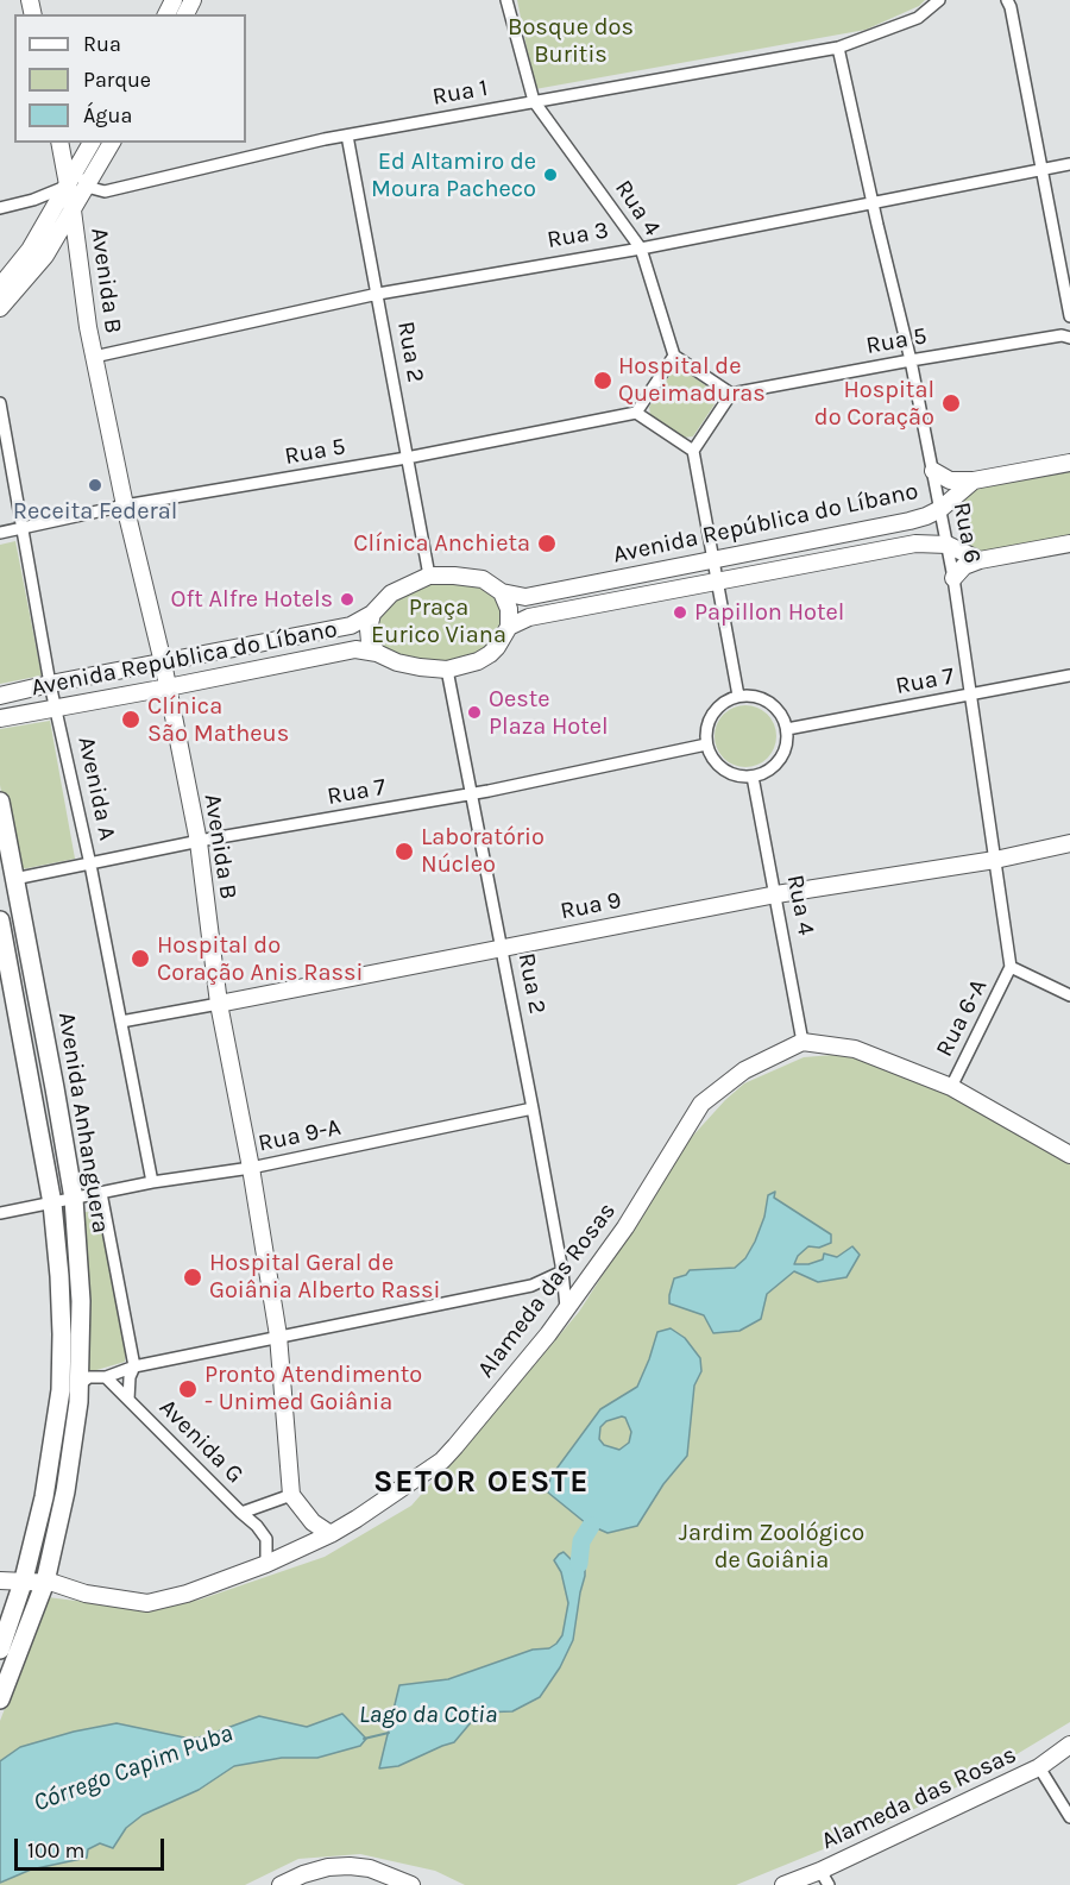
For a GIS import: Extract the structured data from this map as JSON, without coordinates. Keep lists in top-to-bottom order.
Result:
{
  "streets": {
    "main road": [
      "Avenida B",
      "Avenida República do Líbano",
      "Rua 9",
      "Avenida Anhanguera",
      "Alameda das Rosas"
    ],
    "street": [
      "Rua 1",
      "Rua 4",
      "Rua 3",
      "Rua 5",
      "Rua 2",
      "Rua 6",
      "Rua 7",
      "Avenida A",
      "Rua 6-A",
      "Rua 9-A",
      "Avenida G"
    ]
  },
  "crossings": [
    ["Rua 1", "Rua 4"],
    ["Rua 1", "Rua 2"],
    ["Rua 1", "Rua 6"],
    ["Rua 4", "Rua 3"],
    ["Rua 4", "Rua 7"],
    ["Rua 4", "Rua 9"],
    ["Rua 4", "Alameda das Rosas"],
    ["Rua 3", "Avenida B"],
    ["Rua 3", "Rua 2"],
    ["Rua 3", "Rua 6"],
    ["Avenida B", "Rua 5"],
    ["Avenida B", "Avenida República do Líbano"],
    ["Avenida B", "Rua 7"],
    ["Avenida B", "Rua 9"],
    ["Avenida B", "Rua 9-A"],
    ["Avenida B", "Avenida G"],
    ["Rua 5", "Rua 2"],
    ["Rua 5", "Rua 6"],
    ["Rua 5", "Avenida A"],
    ["Rua 2", "Avenida República do Líbano"],
    ["Rua 2", "Rua 7"],
    ["Rua 2", "Rua 9"],
    ["Rua 2", "Rua 9-A"],
    ["Rua 2", "Alameda das Rosas"],
    ["Avenida República do Líbano", "Rua 6"],
    ["Avenida República do Líbano", "Avenida A"],
    ["Rua 6", "Rua 7"],
    ["Rua 6", "Rua 9"],
    ["Rua 6", "Rua 6-A"],
    ["Rua 7", "Avenida A"],
    ["Rua 7", "Avenida Anhanguera"],
    ["Avenida A", "Rua 9"],
    ["Avenida A", "Rua 9-A"],
    ["Avenida Anhanguera", "Rua 9-A"],
    ["Avenida Anhanguera", "Alameda das Rosas"],
    ["Alameda das Rosas", "Avenida G"]
  ],
  "districts": ["SETOR OESTE"],
  "water": ["Lago da Cotia", "Córrego Capim Puba"],
  "parks": ["Bosque dos Buritis", "Praça Eurico Viana", "Jardim Zoológico de Goiânia"],
  "places": [
    "Ed Altamiro de Moura Pacheco",
    "Hospital de Queimaduras",
    "Hospital do Coração",
    "Receita Federal",
    "Clínica Anchieta",
    "Oft Alfre Hotels",
    "Papillon Hotel",
    "Oeste Plaza Hotel",
    "Clínica São Matheus",
    "Laboratório Núcleo",
    "Hospital do Coração Anis Rassi",
    "Hospital Geral de Goiânia Alberto Rassi",
    "Pronto Atendimento - Unimed Goiânia"
  ],
  "legend": ["Rua", "Parque", "Água"],
  "scale_bar": "100 m"
}
